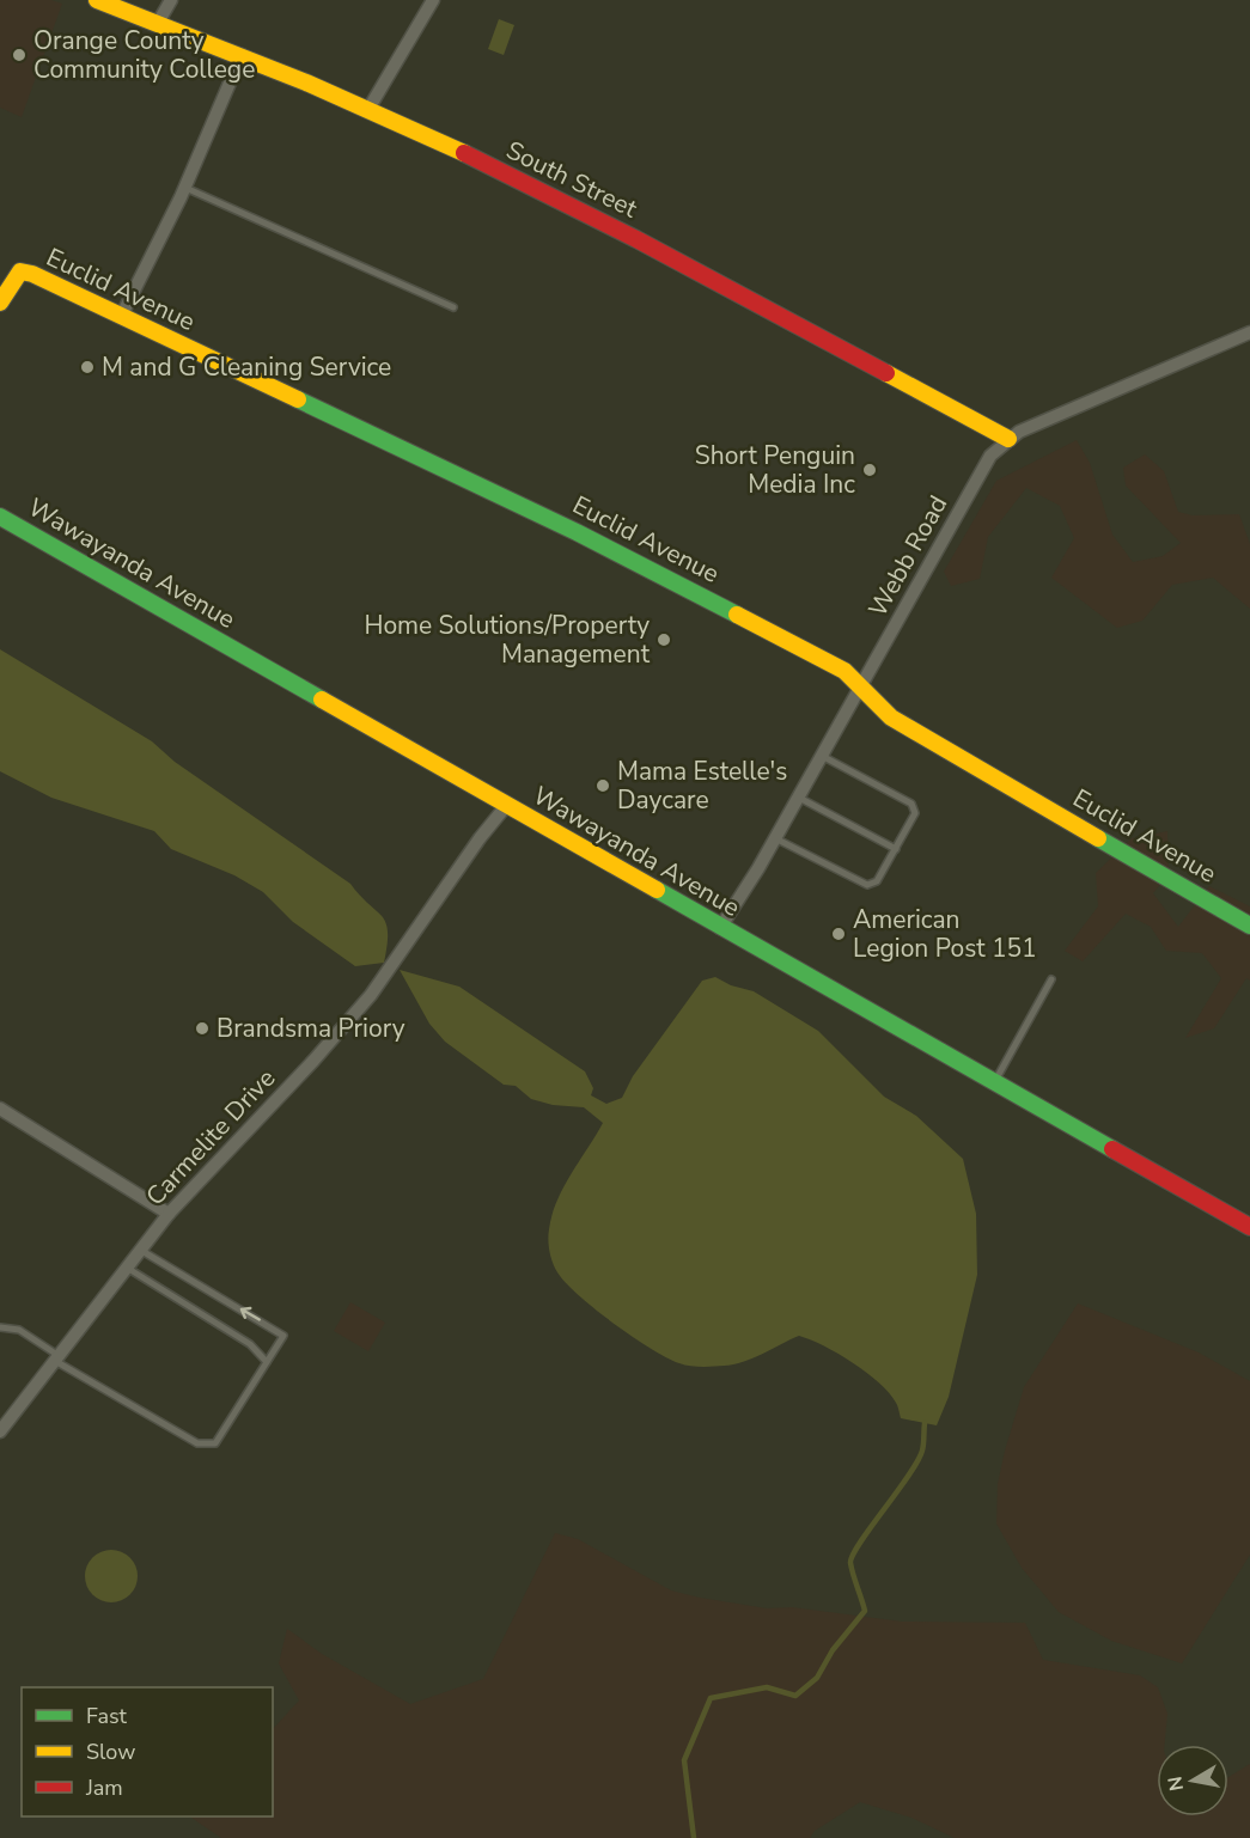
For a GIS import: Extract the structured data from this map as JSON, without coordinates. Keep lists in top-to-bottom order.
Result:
{
  "streets": {
    "street": [
      "South Street",
      "Euclid Avenue",
      "Webb Road",
      "Wawayanda Avenue",
      "Carmelite Drive"
    ]
  },
  "crossings": [
    ["South Street", "Webb Road"],
    ["Euclid Avenue", "Webb Road"],
    ["Webb Road", "Wawayanda Avenue"],
    ["Wawayanda Avenue", "Carmelite Drive"]
  ],
  "places": [
    "Orange County Community College",
    "M and G Cleaning Service",
    "Short Penguin Media Inc",
    "Home Solutions/Property Management",
    "Mama Estelle's Daycare",
    "American Legion Post 151",
    "Brandsma Priory"
  ],
  "legend": ["Fast", "Slow", "Jam"],
  "north": "left"
}
